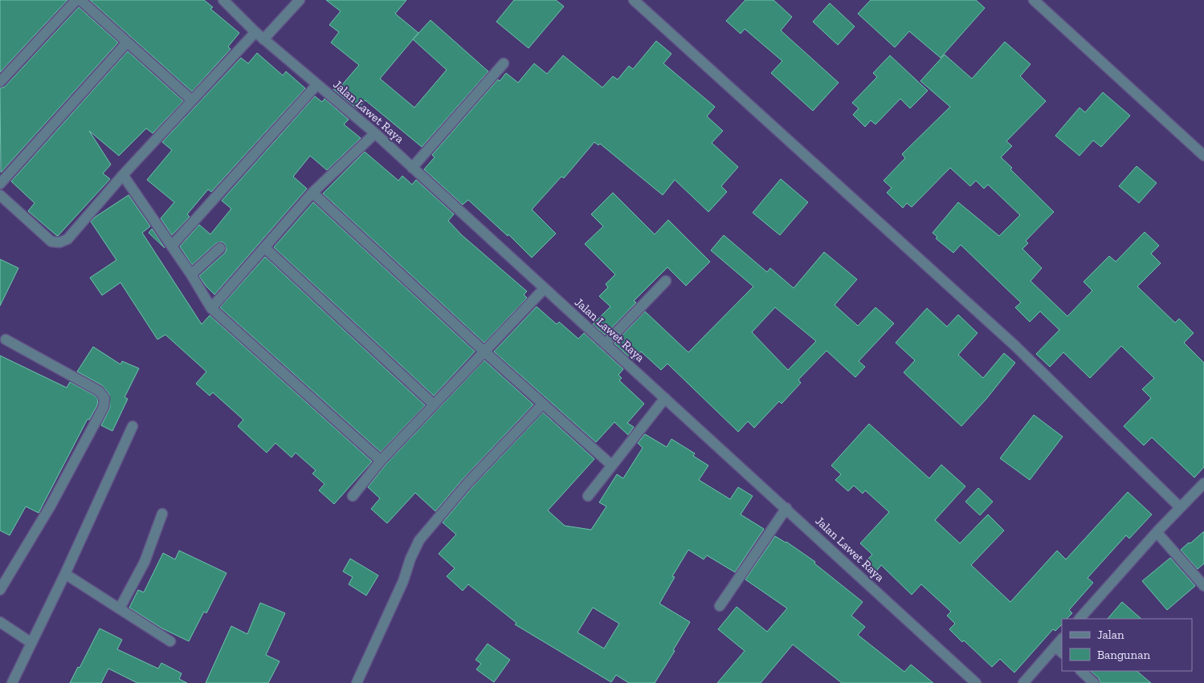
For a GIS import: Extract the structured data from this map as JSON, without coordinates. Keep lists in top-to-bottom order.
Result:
{
  "streets": {
    "street": ["Jalan Lawet Raya"]
  },
  "legend": ["Jalan", "Bangunan"]
}
